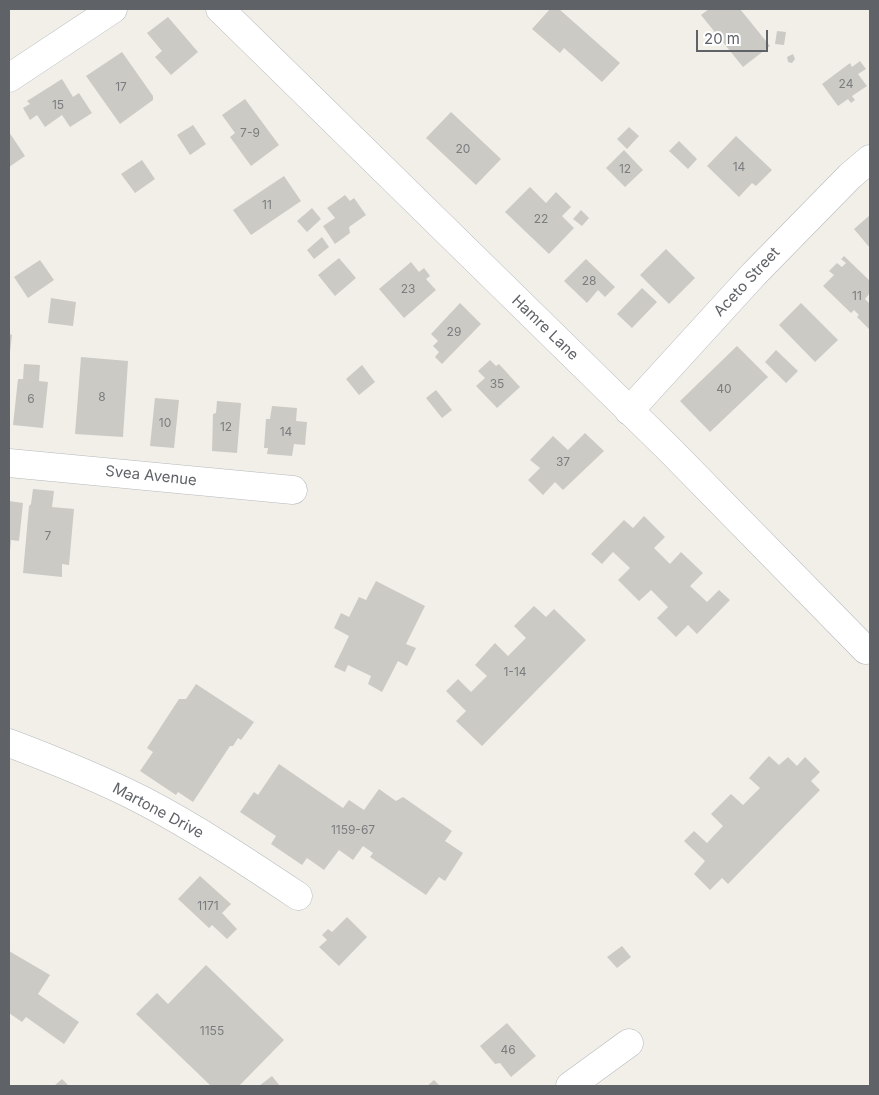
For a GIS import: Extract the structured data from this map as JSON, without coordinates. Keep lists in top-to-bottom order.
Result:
{
  "streets": {
    "street": [
      "Aceto Street",
      "Hamre Lane",
      "Svea Avenue",
      "Martone Drive"
    ]
  },
  "crossings": [
    ["Aceto Street", "Hamre Lane"]
  ],
  "house_numbers": [
    "24",
    "17",
    "15",
    "7-9",
    "20",
    "14",
    "12",
    "11",
    "22",
    "28",
    "23",
    "11",
    "29",
    "35",
    "40",
    "8",
    "6",
    "10",
    "12",
    "14",
    "37",
    "7",
    "1-14",
    "1159-67",
    "1171",
    "1155",
    "46"
  ],
  "scale_bar": "20 m"
}
